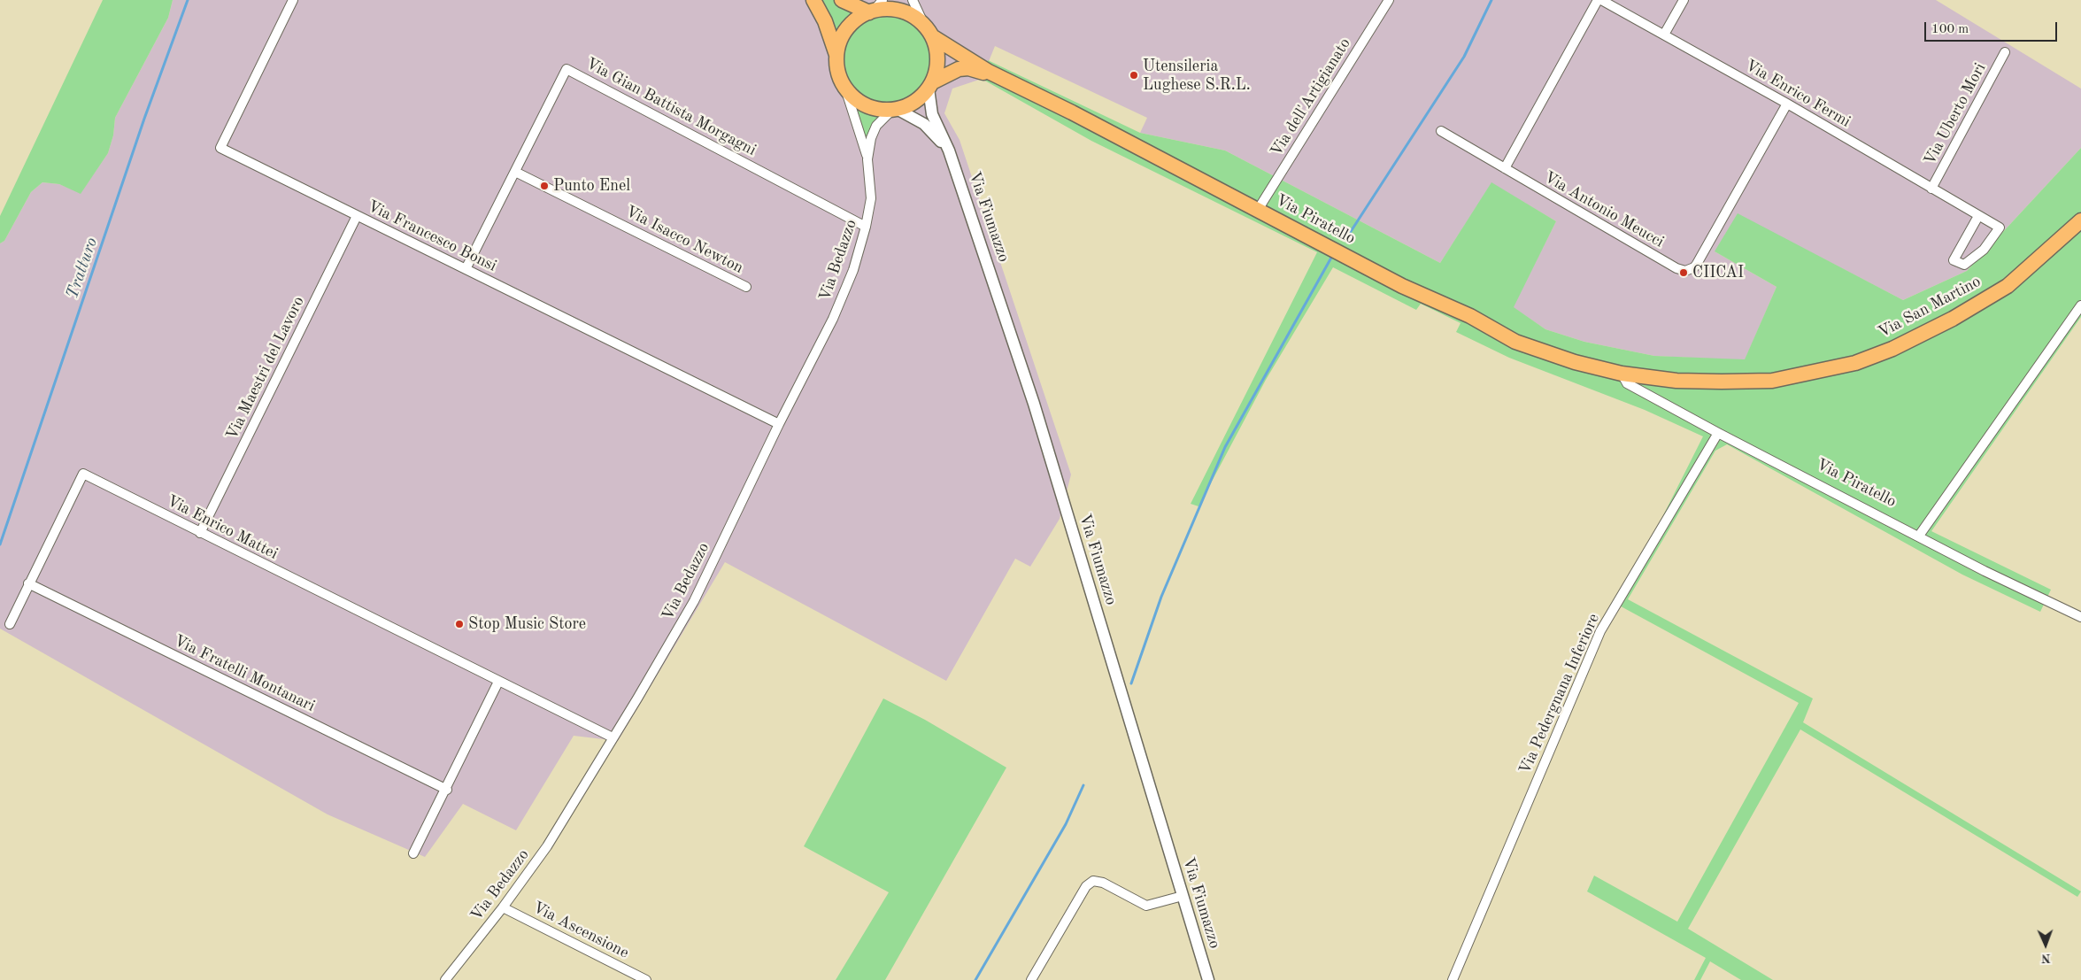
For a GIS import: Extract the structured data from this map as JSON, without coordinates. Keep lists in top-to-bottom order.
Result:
{
  "streets": {
    "main road": ["Via Piratello", "Via San Martino"],
    "street": [
      "Via Enrico Fermi",
      "Via dell'Artigianato",
      "Via Gian Battista Morgagni",
      "Via Uberto Mori",
      "Via Antonio Meucci",
      "Via Fiumazzo",
      "Via Francesco Bonsi",
      "Via Isacco Newton",
      "Via Bedazzo",
      "Via Maestri del Lavoro",
      "Via Enrico Mattei",
      "Via Fratelli Montanari",
      "Via Pedergnana Inferiore",
      "Via Ascensione"
    ]
  },
  "crossings": [
    ["Via Enrico Fermi", "Via Uberto Mori"],
    ["Via Enrico Fermi", "Via Antonio Meucci"],
    ["Via dell'Artigianato", "Via Piratello"],
    ["Via Gian Battista Morgagni", "Via Francesco Bonsi"],
    ["Via Gian Battista Morgagni", "Via Isacco Newton"],
    ["Via Gian Battista Morgagni", "Via Bedazzo"],
    ["Via Fiumazzo", "Via Piratello"],
    ["Via Fiumazzo", "Via Bedazzo"],
    ["Via Piratello", "Via Bedazzo"],
    ["Via Piratello", "Via San Martino"],
    ["Via Piratello", "Via Pedergnana Inferiore"],
    ["Via Francesco Bonsi", "Via Bedazzo"],
    ["Via Francesco Bonsi", "Via Maestri del Lavoro"],
    ["Via Bedazzo", "Via Enrico Mattei"],
    ["Via Bedazzo", "Via Ascensione"],
    ["Via Maestri del Lavoro", "Via Enrico Mattei"],
    ["Via Enrico Mattei", "Via Fratelli Montanari"]
  ],
  "water": ["Tratturo"],
  "places": [
    "Utensileria Lughese S.R.L.",
    "Punto Enel",
    "CIICAI",
    "Stop Music Store"
  ],
  "scale_bar": "100 m",
  "north": "bottom"
}
